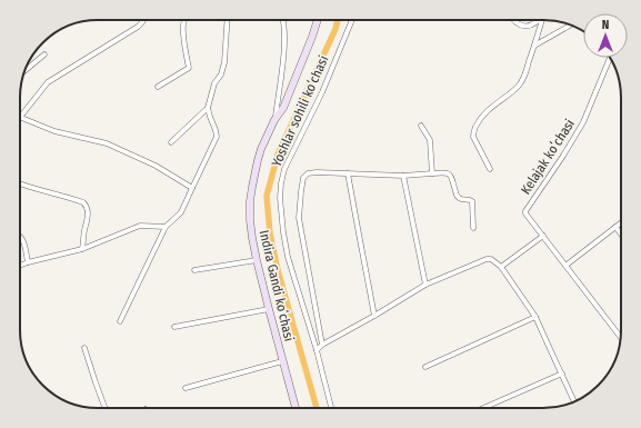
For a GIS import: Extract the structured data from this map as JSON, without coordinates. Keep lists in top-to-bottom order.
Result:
{
  "streets": {
    "street": ["Yoshlar sohili koʻchasi", "Kelajak koʻchasi", "Indira Gandi koʻchasi"]
  },
  "north": "top"
}
